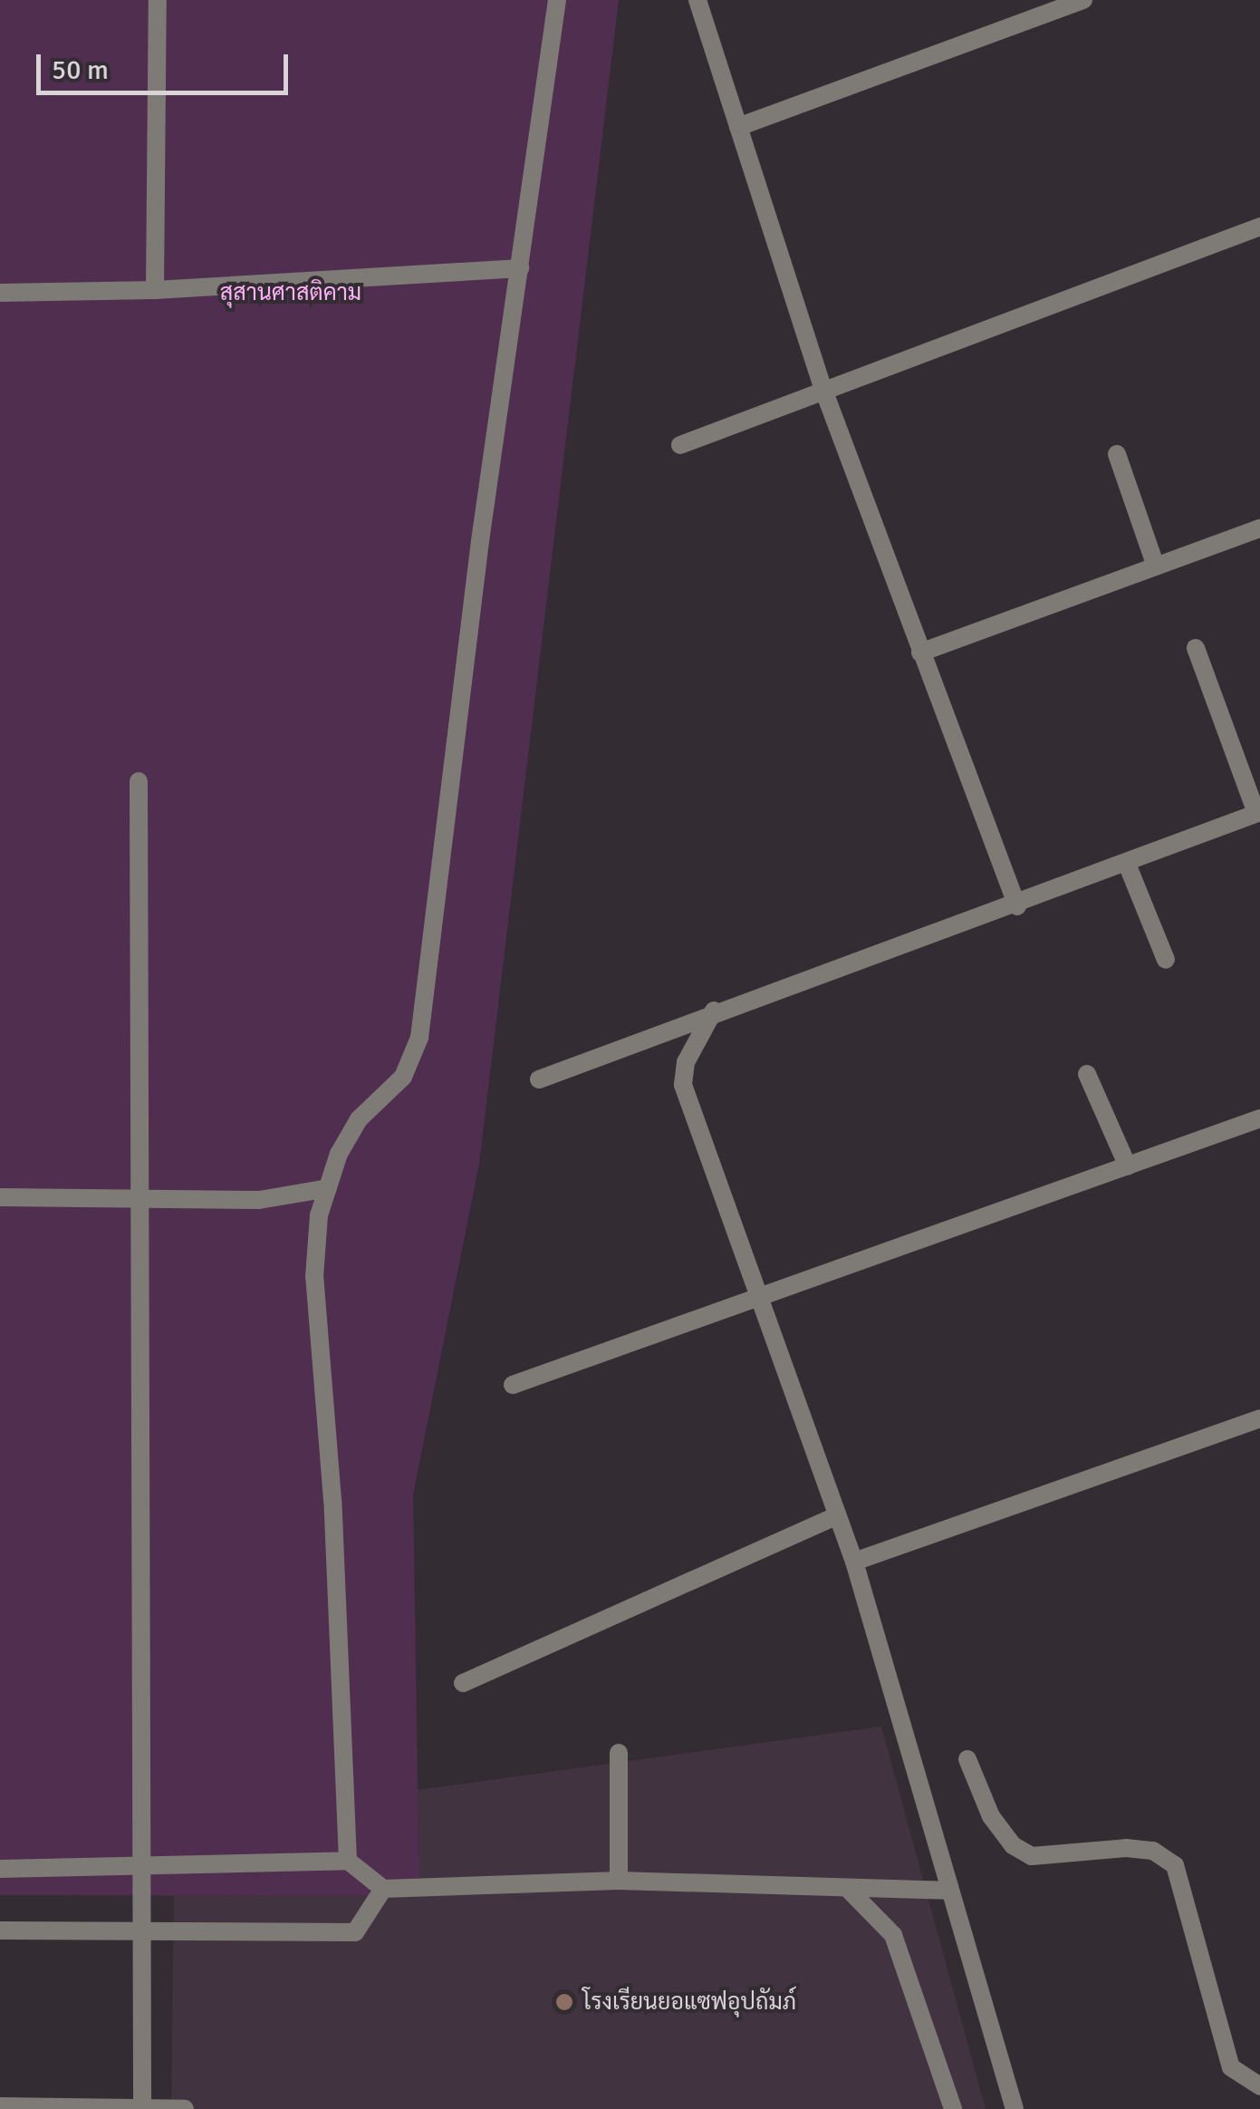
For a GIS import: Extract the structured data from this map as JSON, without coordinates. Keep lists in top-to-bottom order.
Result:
{
  "parks": ["สุสานศาสติคาม"],
  "places": ["โรงเรียนยอแซฟอุปถัมภ์"],
  "scale_bar": "50 m"
}
